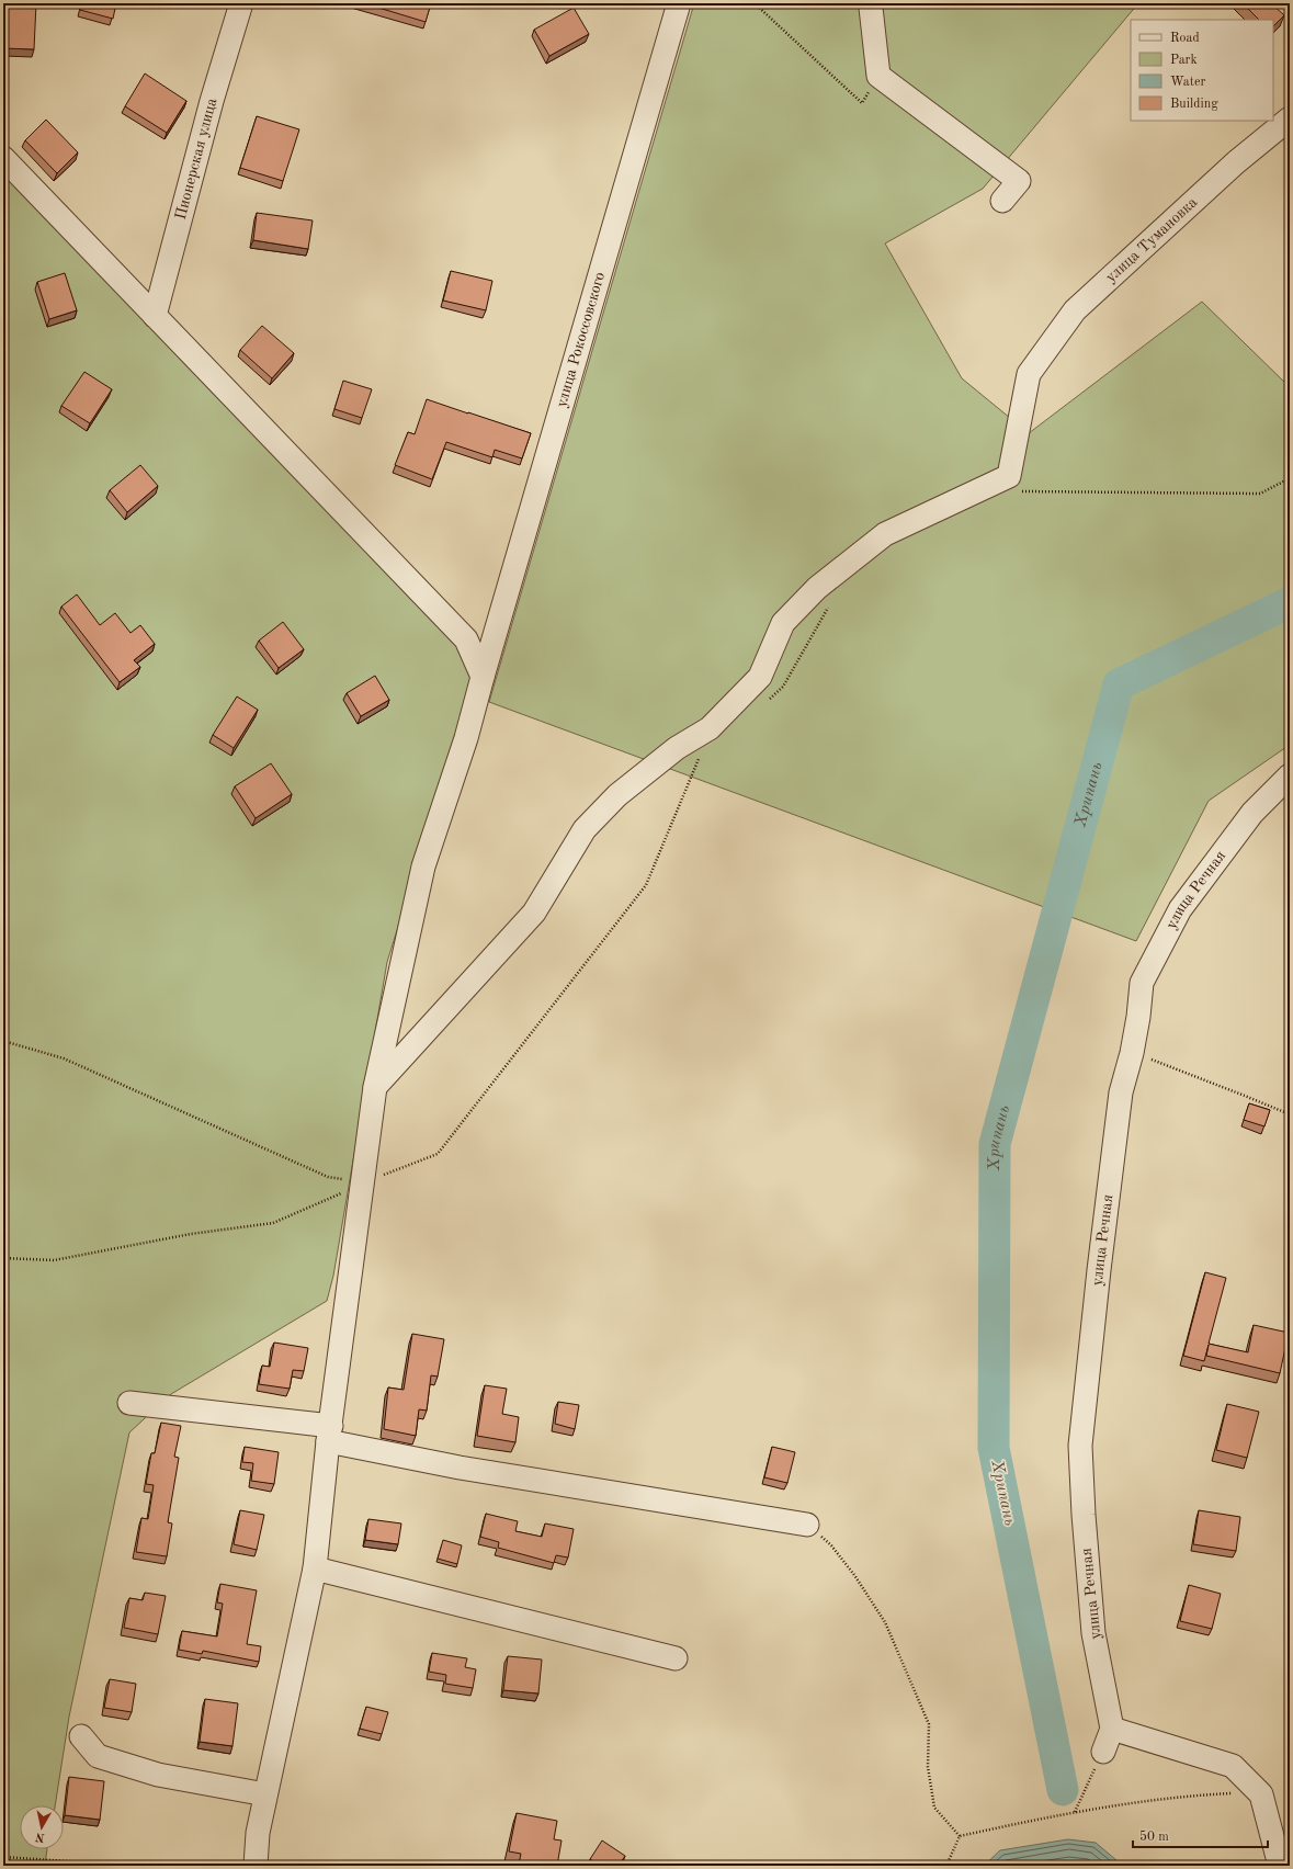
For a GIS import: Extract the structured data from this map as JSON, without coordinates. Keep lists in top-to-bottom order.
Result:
{
  "streets": {
    "street": [
      "Пионерская улица",
      "улица Тумановка",
      "улица Рокоссовского",
      "улица Речная"
    ]
  },
  "crossings": [
    ["улица Тумановка", "улица Рокоссовского"]
  ],
  "water": ["Хрипань"],
  "legend": [
    "Road",
    "Park",
    "Water",
    "Building"
  ],
  "scale_bar": "50 m",
  "north": "bottom"
}
